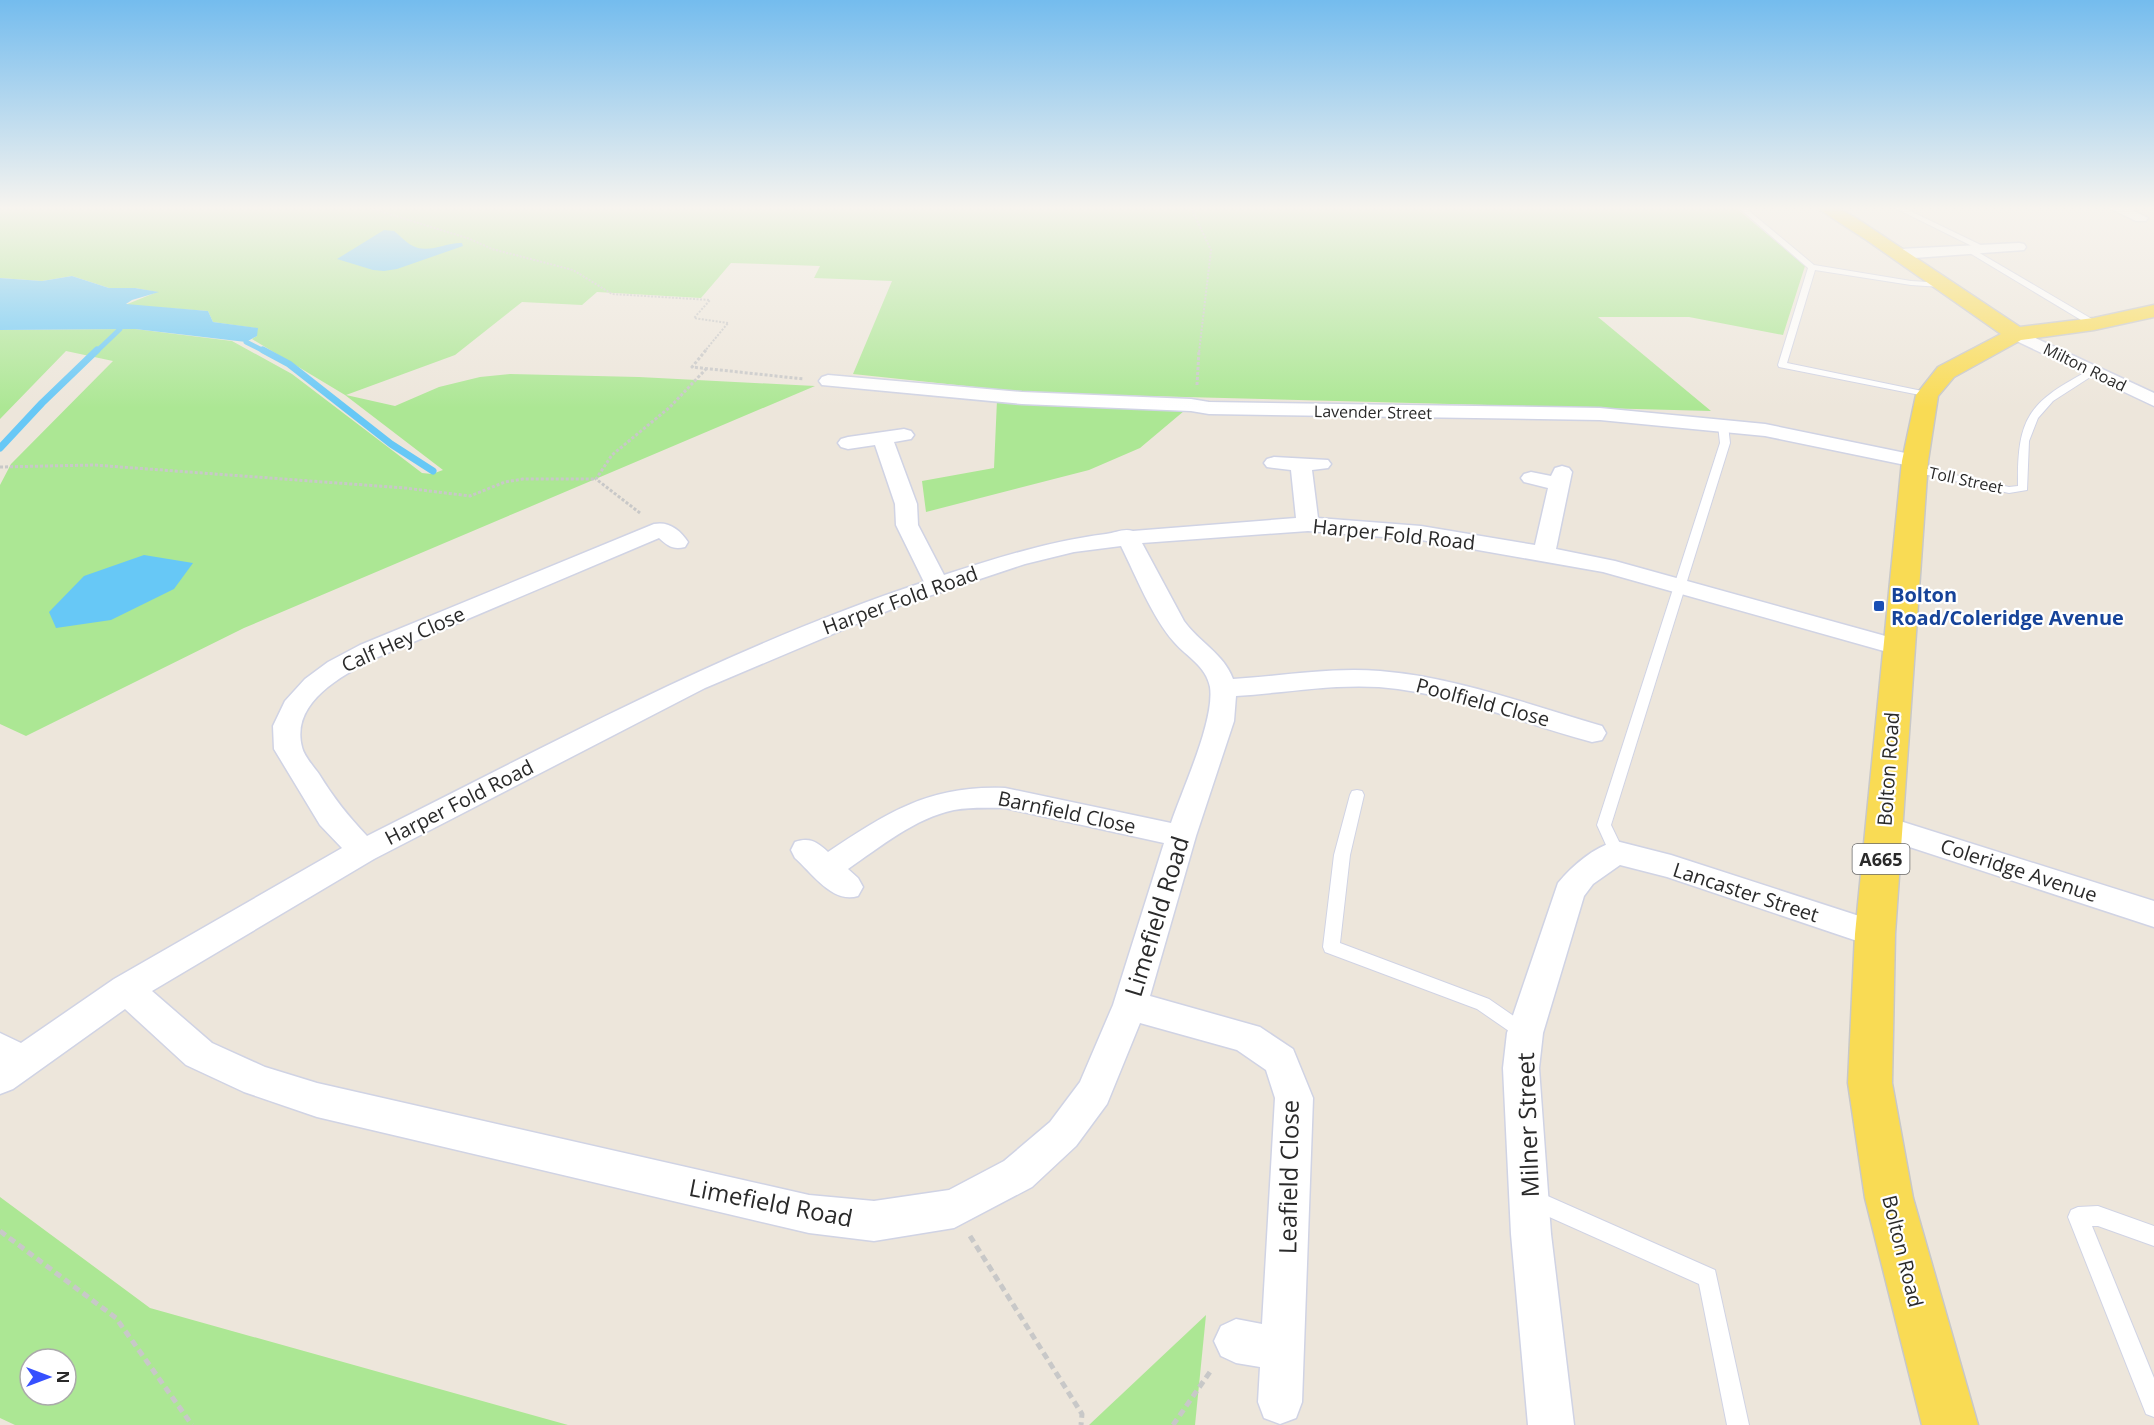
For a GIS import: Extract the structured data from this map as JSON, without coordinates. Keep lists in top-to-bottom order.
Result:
{
  "streets": {
    "main road": ["Bolton Road", "A665"],
    "street": [
      "Milton Road",
      "Lavender Street",
      "Harper Fold Road",
      "Calf Hey Close",
      "Poolfield Close",
      "Barnfield Close",
      "Coleridge Avenue",
      "Lancaster Street",
      "Limefield Road",
      "Milner Street",
      "Leafield Close"
    ],
    "lane": ["Toll Street"]
  },
  "crossings": [
    ["Milton Road", "Toll Street"],
    ["Milton Road", "Bolton Road"],
    ["Milton Road", "A665"],
    ["Lavender Street", "Toll Street"],
    ["Lavender Street", "Bolton Road"],
    ["Toll Street", "Bolton Road"],
    ["Harper Fold Road", "Calf Hey Close"],
    ["Harper Fold Road", "Bolton Road"],
    ["Harper Fold Road", "Limefield Road"],
    ["Poolfield Close", "Limefield Road"],
    ["Bolton Road", "A665"],
    ["Bolton Road", "Coleridge Avenue"],
    ["Bolton Road", "Lancaster Street"],
    ["Barnfield Close", "Limefield Road"],
    ["Lancaster Street", "Milner Street"],
    ["Limefield Road", "Leafield Close"]
  ],
  "places": {
    "transit": ["Bolton Road/Coleridge Avenue"]
  },
  "north": "right"
}
